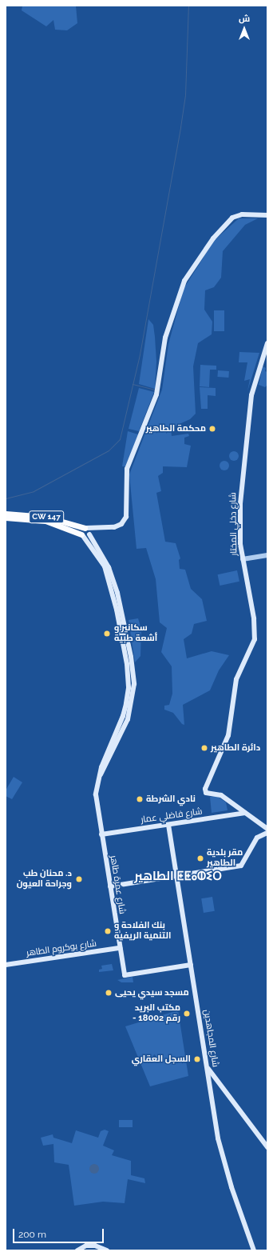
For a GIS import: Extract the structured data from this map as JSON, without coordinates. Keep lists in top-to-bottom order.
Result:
{
  "streets": {
    "highway": ["CW 147"],
    "main road": [
      "شارع دخلي المختار",
      "شارع فاضلي عمار",
      "شارع عمرة طاهر",
      "شارع بوكروم الطاهر",
      "شارع المجاهدين"
    ]
  },
  "crossings": [
    ["شارع دخلي المختار", "شارع فاضلي عمار"],
    ["شارع فاضلي عمار", "شارع عمرة طاهر"],
    ["شارع فاضلي عمار", "شارع المجاهدين"],
    ["شارع عمرة طاهر", "شارع بوكروم الطاهر"],
    ["شارع عمرة طاهر", "شارع المجاهدين"]
  ],
  "districts": ["الطاهير ⵟⵟⴰⵀⵉⵔ"],
  "places": [
    "محكمة الطاهير",
    "سكانير و أشعة طبية",
    "دائرة الطاهير",
    "نادي الشرطة",
    "مقر بلدية الطاهير",
    "د. محنان طب وجراحة العيون",
    "بنك الفلاحة و التنمية الريفية",
    "مسجد سيدي يحيى",
    "مكتب البريد - رقم 18002",
    "السجل العقاري"
  ],
  "scale_bar": "200 m",
  "north": "top"
}
